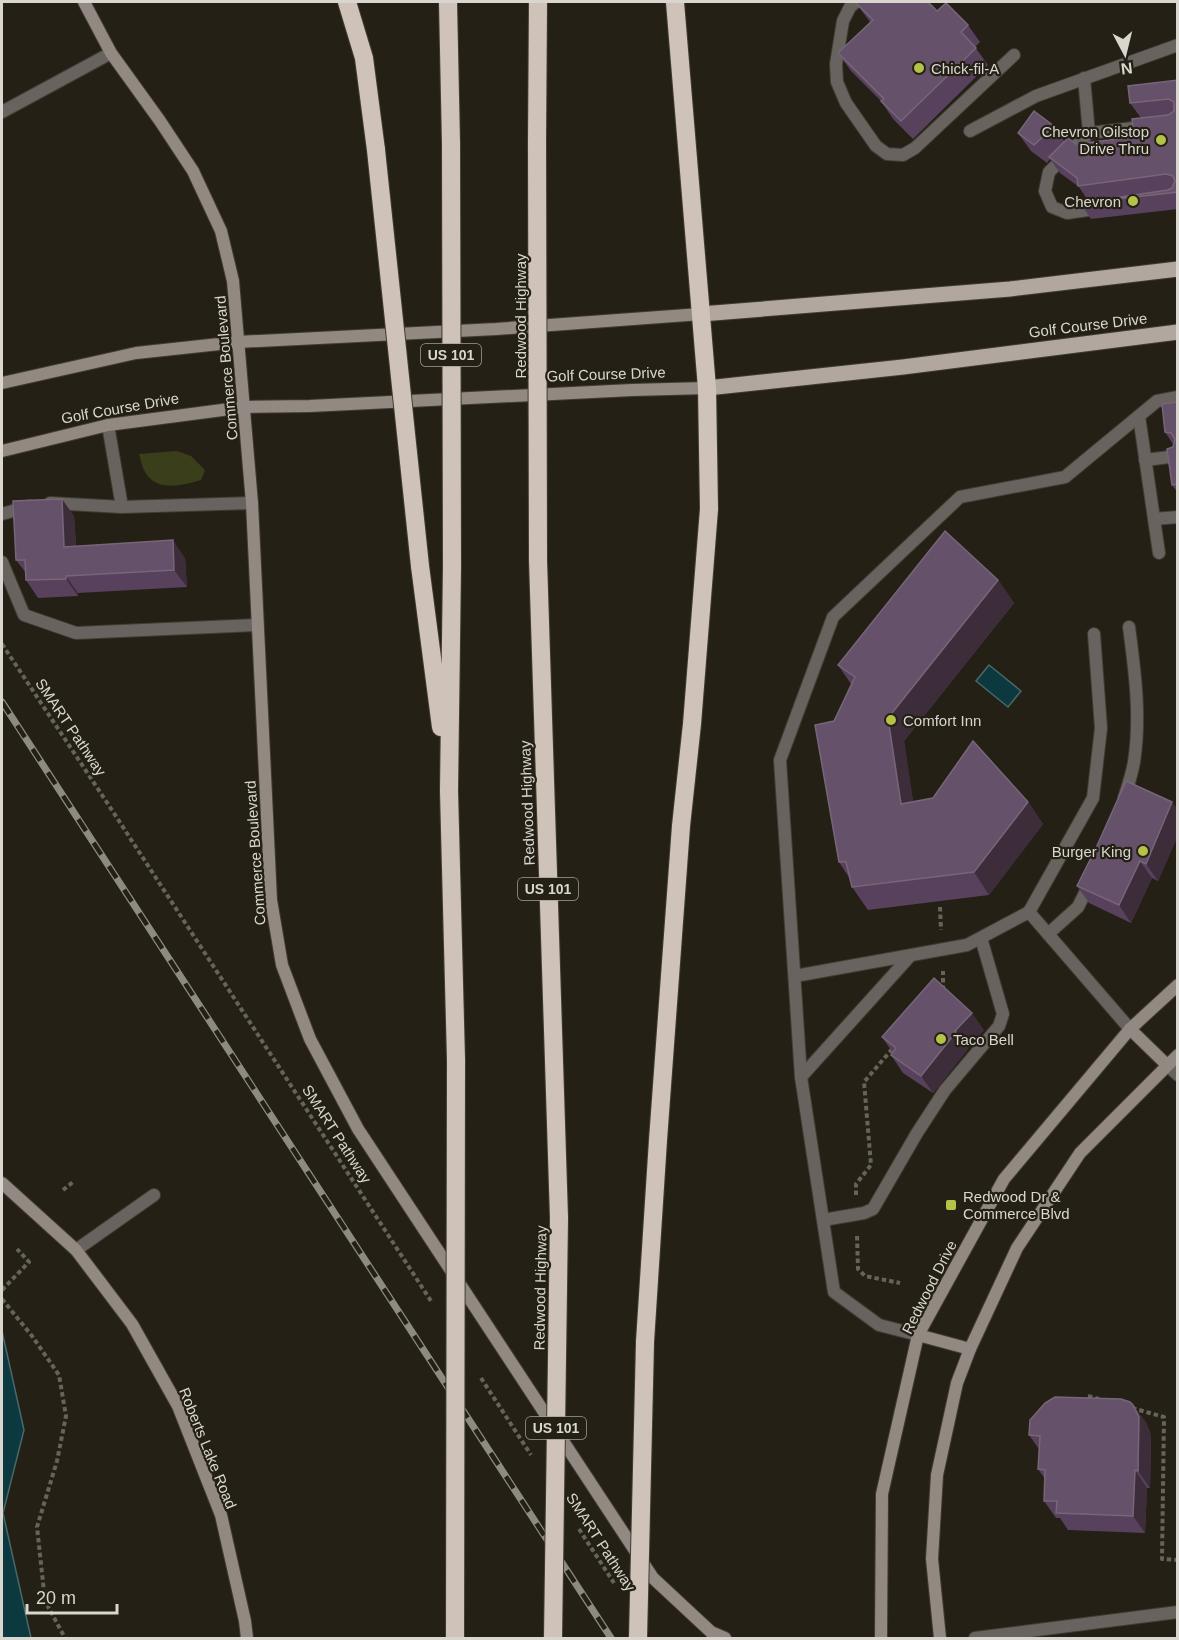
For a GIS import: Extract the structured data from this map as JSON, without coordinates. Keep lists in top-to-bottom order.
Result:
{
  "streets": {
    "highway": ["Redwood Highway", "US 101"],
    "main road": ["Golf Course Drive"],
    "street": ["Commerce Boulevard", "Redwood Drive", "Roberts Lake Road"],
    "path": ["SMART Pathway"]
  },
  "crossings": [
    ["Golf Course Drive", "Commerce Boulevard"]
  ],
  "places": {
    "other": [
      "Chick-fil-A",
      "Chevron Oilstop Drive Thru",
      "Chevron",
      "Comfort Inn",
      "Burger King",
      "Taco Bell"
    ],
    "transit": ["Redwood Dr & Commerce Blvd"]
  },
  "scale_bar": "20 m",
  "north": "bottom"
}
